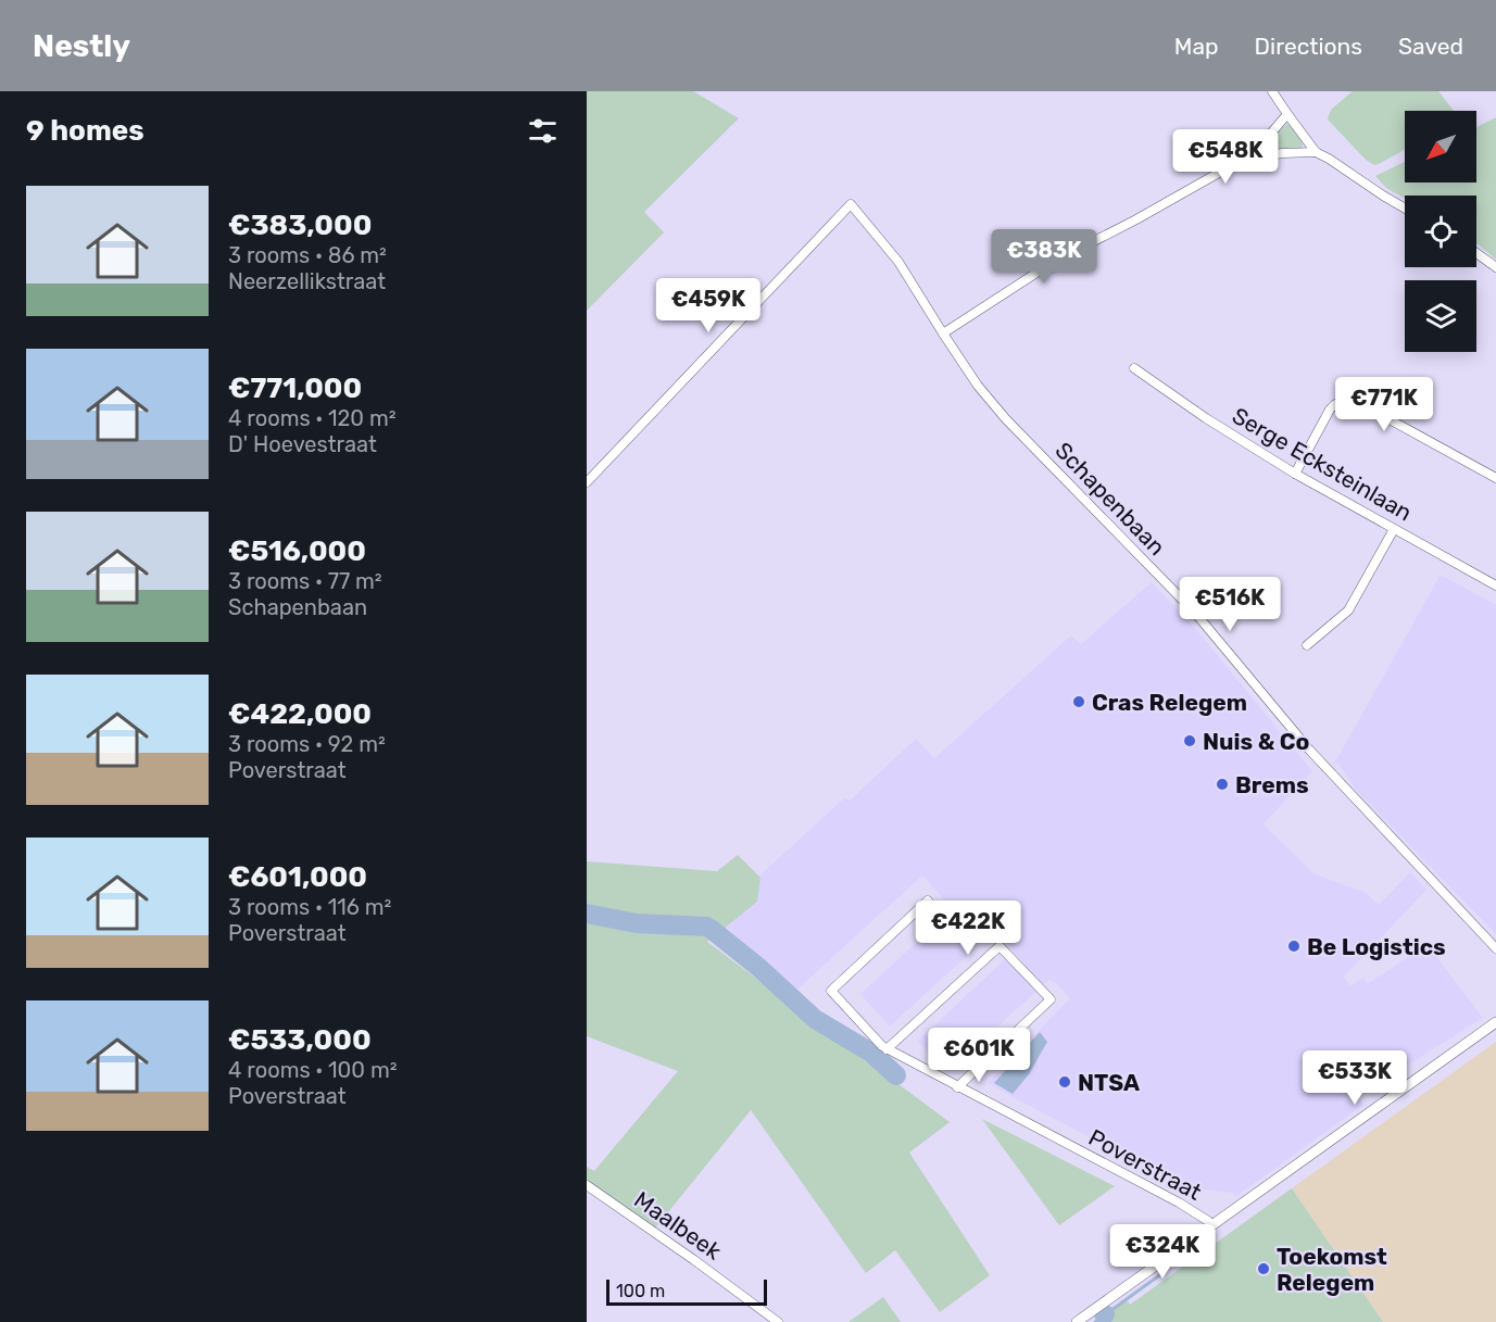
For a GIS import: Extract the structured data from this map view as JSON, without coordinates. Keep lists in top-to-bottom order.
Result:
{
  "streets": {
    "street": [
      "Serge Ecksteinlaan",
      "Schapenbaan",
      "Poverstraat",
      "Maalbeek"
    ]
  },
  "places": [
    "Cras Relegem",
    "Nuis & Co",
    "Brems",
    "Be Logistics",
    "NTSA",
    "Toekomst Relegem"
  ],
  "scale_bar": "100 m",
  "north": "bottom left",
  "page": {
    "header": "Nestly",
    "nav": ["Map", "Directions", "Saved"],
    "heading": "9 homes",
    "price": [
      "€548K",
      "€383K",
      "€459K",
      "€771K",
      "€516K",
      "€422K",
      "€601K",
      "€533K",
      "€324K"
    ],
    "list": [
      {
        "name": "€383,000",
        "note": "3 rooms · 86 m² · Neerzellikstraat"
      },
      {
        "name": "€771,000",
        "note": "4 rooms · 120 m² · D' Hoevestraat"
      },
      {
        "name": "€516,000",
        "note": "3 rooms · 77 m² · Schapenbaan"
      },
      {
        "name": "€422,000",
        "note": "3 rooms · 92 m² · Poverstraat"
      },
      {
        "name": "€601,000",
        "note": "3 rooms · 116 m² · Poverstraat"
      },
      {
        "name": "€533,000",
        "note": "4 rooms · 100 m² · Poverstraat"
      }
    ],
    "scale": "100 m"
  }
}
